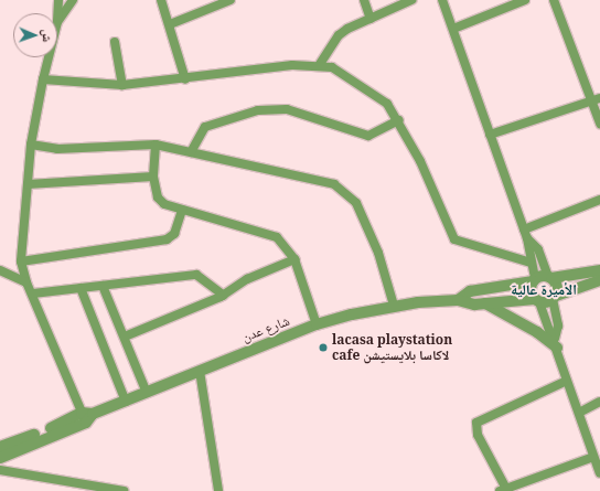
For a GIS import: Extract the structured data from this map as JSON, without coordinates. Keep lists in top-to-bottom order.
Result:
{
  "streets": {
    "street": ["شارع عدن"]
  },
  "districts": ["الأميرة عالية"],
  "places": ["lacasa playstation cafe لاكاسا بلايستيشن"],
  "north": "right"
}
